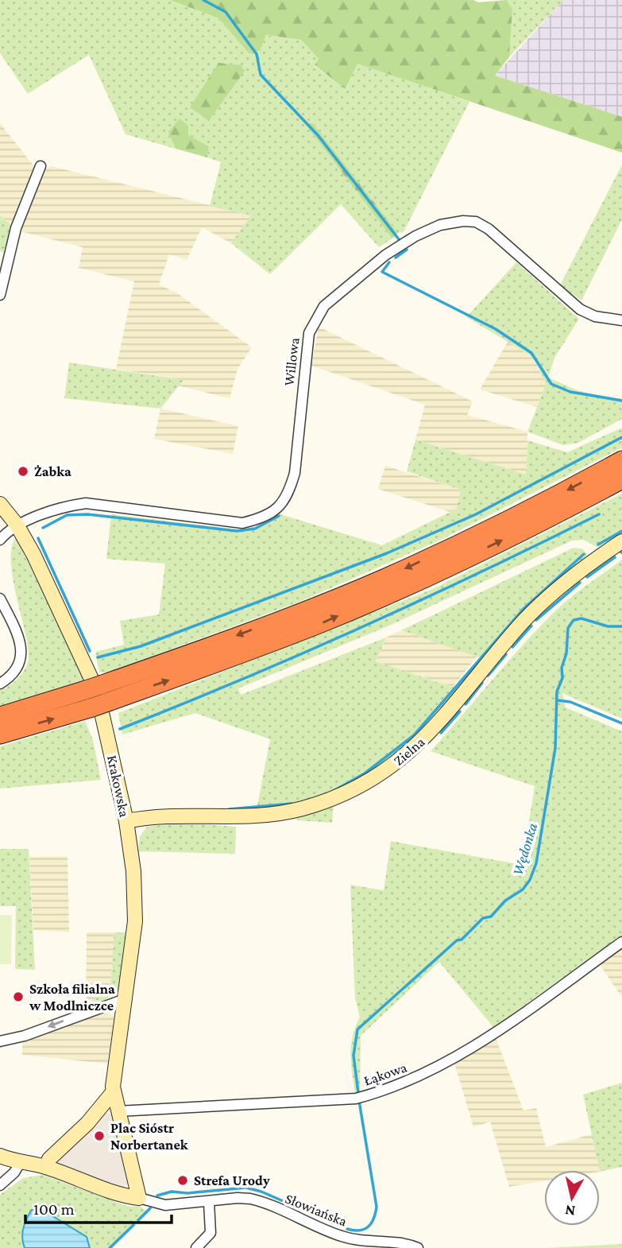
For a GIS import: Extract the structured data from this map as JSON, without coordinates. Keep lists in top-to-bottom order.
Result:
{
  "streets": {
    "street": [
      "Willowa",
      "Zielna",
      "Krakowska",
      "Łąkowa",
      "Słowiańska"
    ]
  },
  "crossings": [
    ["Willowa", "Krakowska"],
    ["Zielna", "Krakowska"]
  ],
  "water": ["Wędonka"],
  "places": [
    "Żabka",
    "Szkoła filialna w Modlniczce",
    "Plac Sióstr Norbertanek",
    "Strefa Urody"
  ],
  "scale_bar": "100 m",
  "north": "bottom"
}
